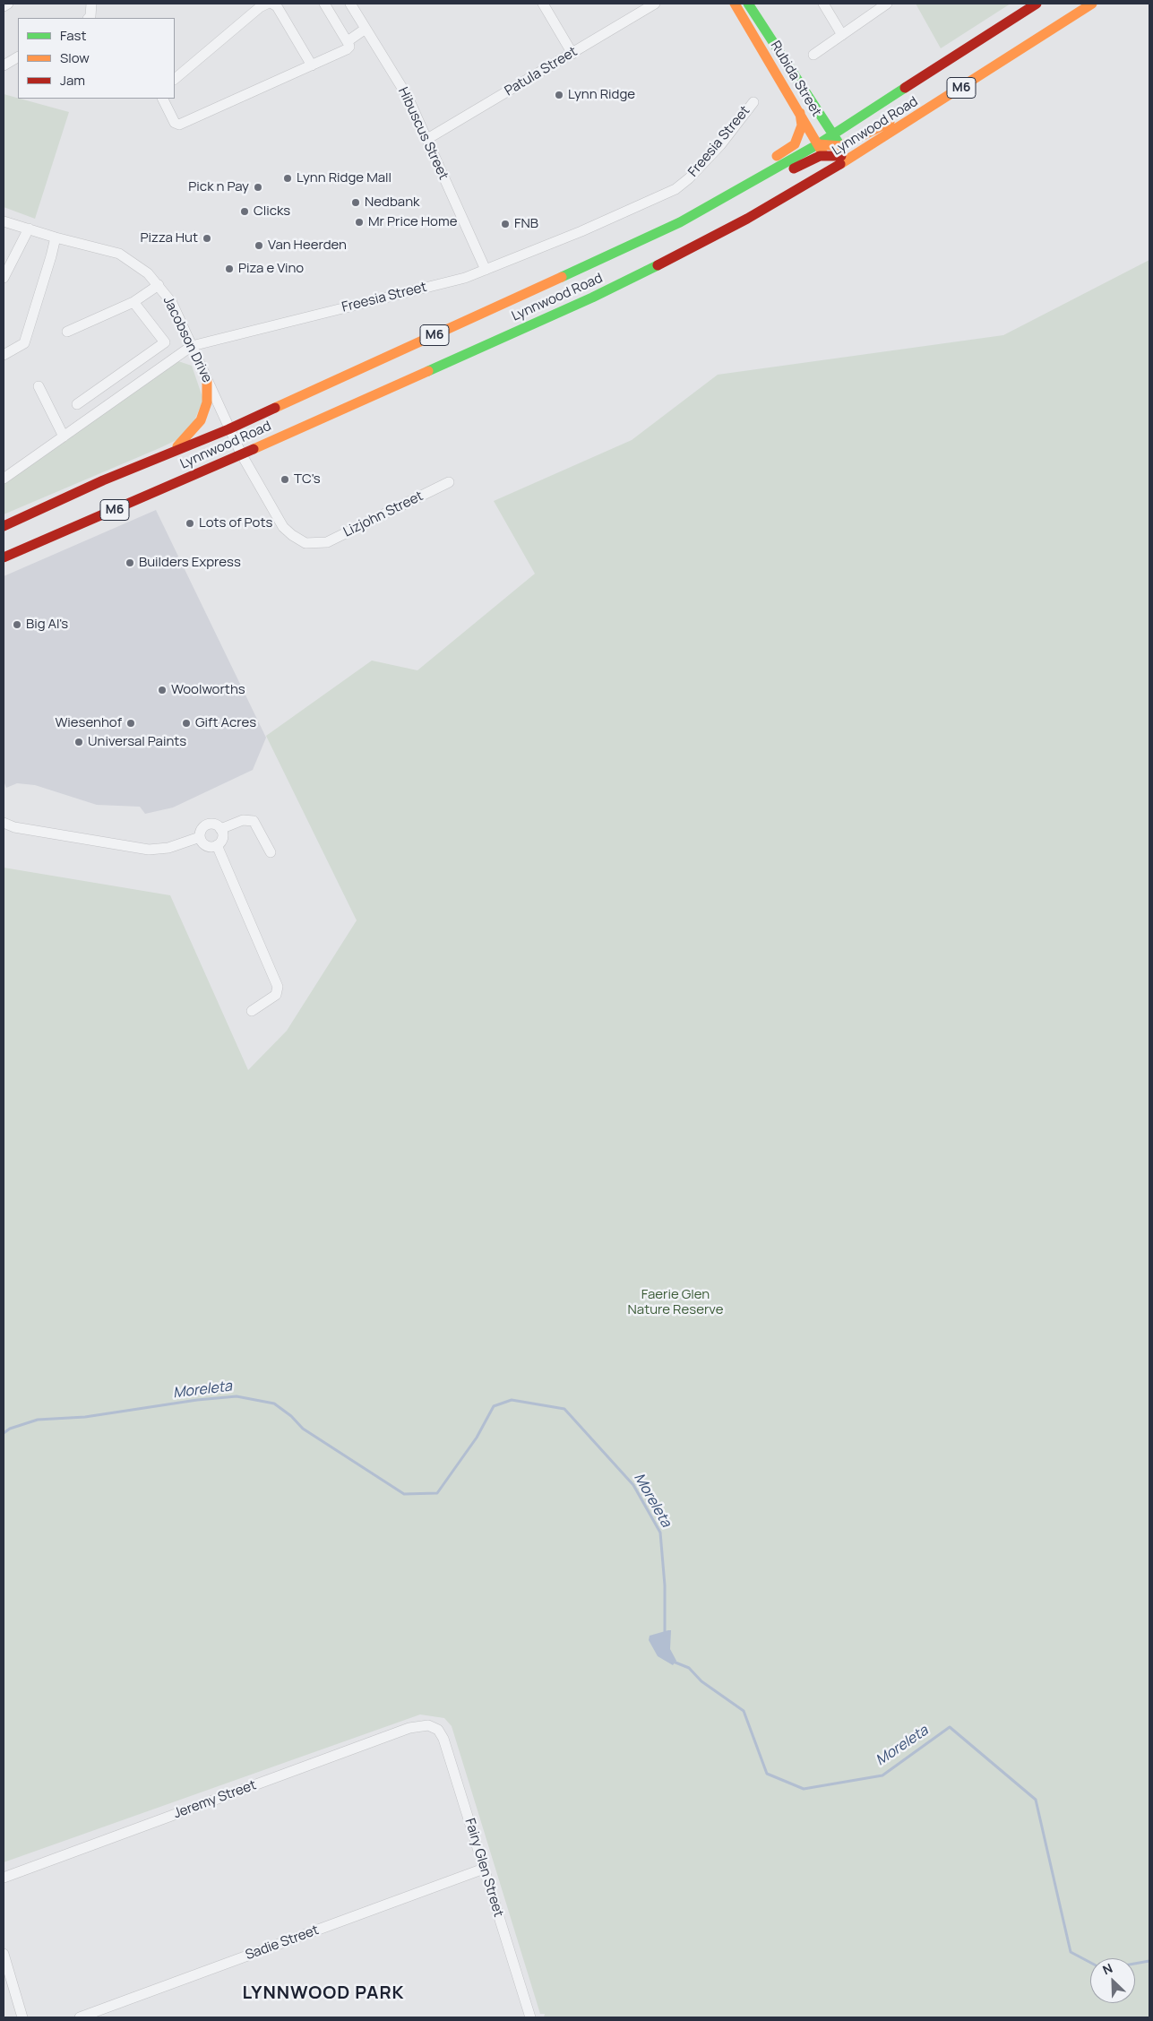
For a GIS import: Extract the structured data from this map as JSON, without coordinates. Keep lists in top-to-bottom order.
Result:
{
  "streets": {
    "main road": ["Rubida Street", "M6", "Lynnwood Road"],
    "street": [
      "Patula Street",
      "Hibuscus Street",
      "Freesia Street",
      "Jacobson Drive",
      "Lizjohn Street",
      "Jeremy Street",
      "Fairy Glen Street",
      "Sadie Street"
    ]
  },
  "crossings": [
    ["Patula Street", "Hibuscus Street"],
    ["Rubida Street", "Lynnwood Road"],
    ["Lynnwood Road", "Jacobson Drive"],
    ["Lynnwood Road", "Lizjohn Street"],
    ["Hibuscus Street", "Freesia Street"],
    ["Freesia Street", "Jacobson Drive"],
    ["Jacobson Drive", "Lizjohn Street"],
    ["Jeremy Street", "Fairy Glen Street"],
    ["Fairy Glen Street", "Sadie Street"]
  ],
  "districts": ["LYNNWOOD PARK"],
  "water": ["Moreleta"],
  "parks": ["Faerie Glen Nature Reserve"],
  "places": [
    "Lynn Ridge",
    "Lynn Ridge Mall",
    "Pick n Pay",
    "Nedbank",
    "Clicks",
    "Mr Price Home",
    "FNB",
    "Pizza Hut",
    "Van Heerden",
    "Piza e Vino",
    "TC's",
    "Lots of Pots",
    "Builders Express",
    "Big Al's",
    "Woolworths",
    "Wiesenhof",
    "Gift Acres",
    "Universal Paints"
  ],
  "legend": ["Fast", "Slow", "Jam"],
  "north": "top left"
}
